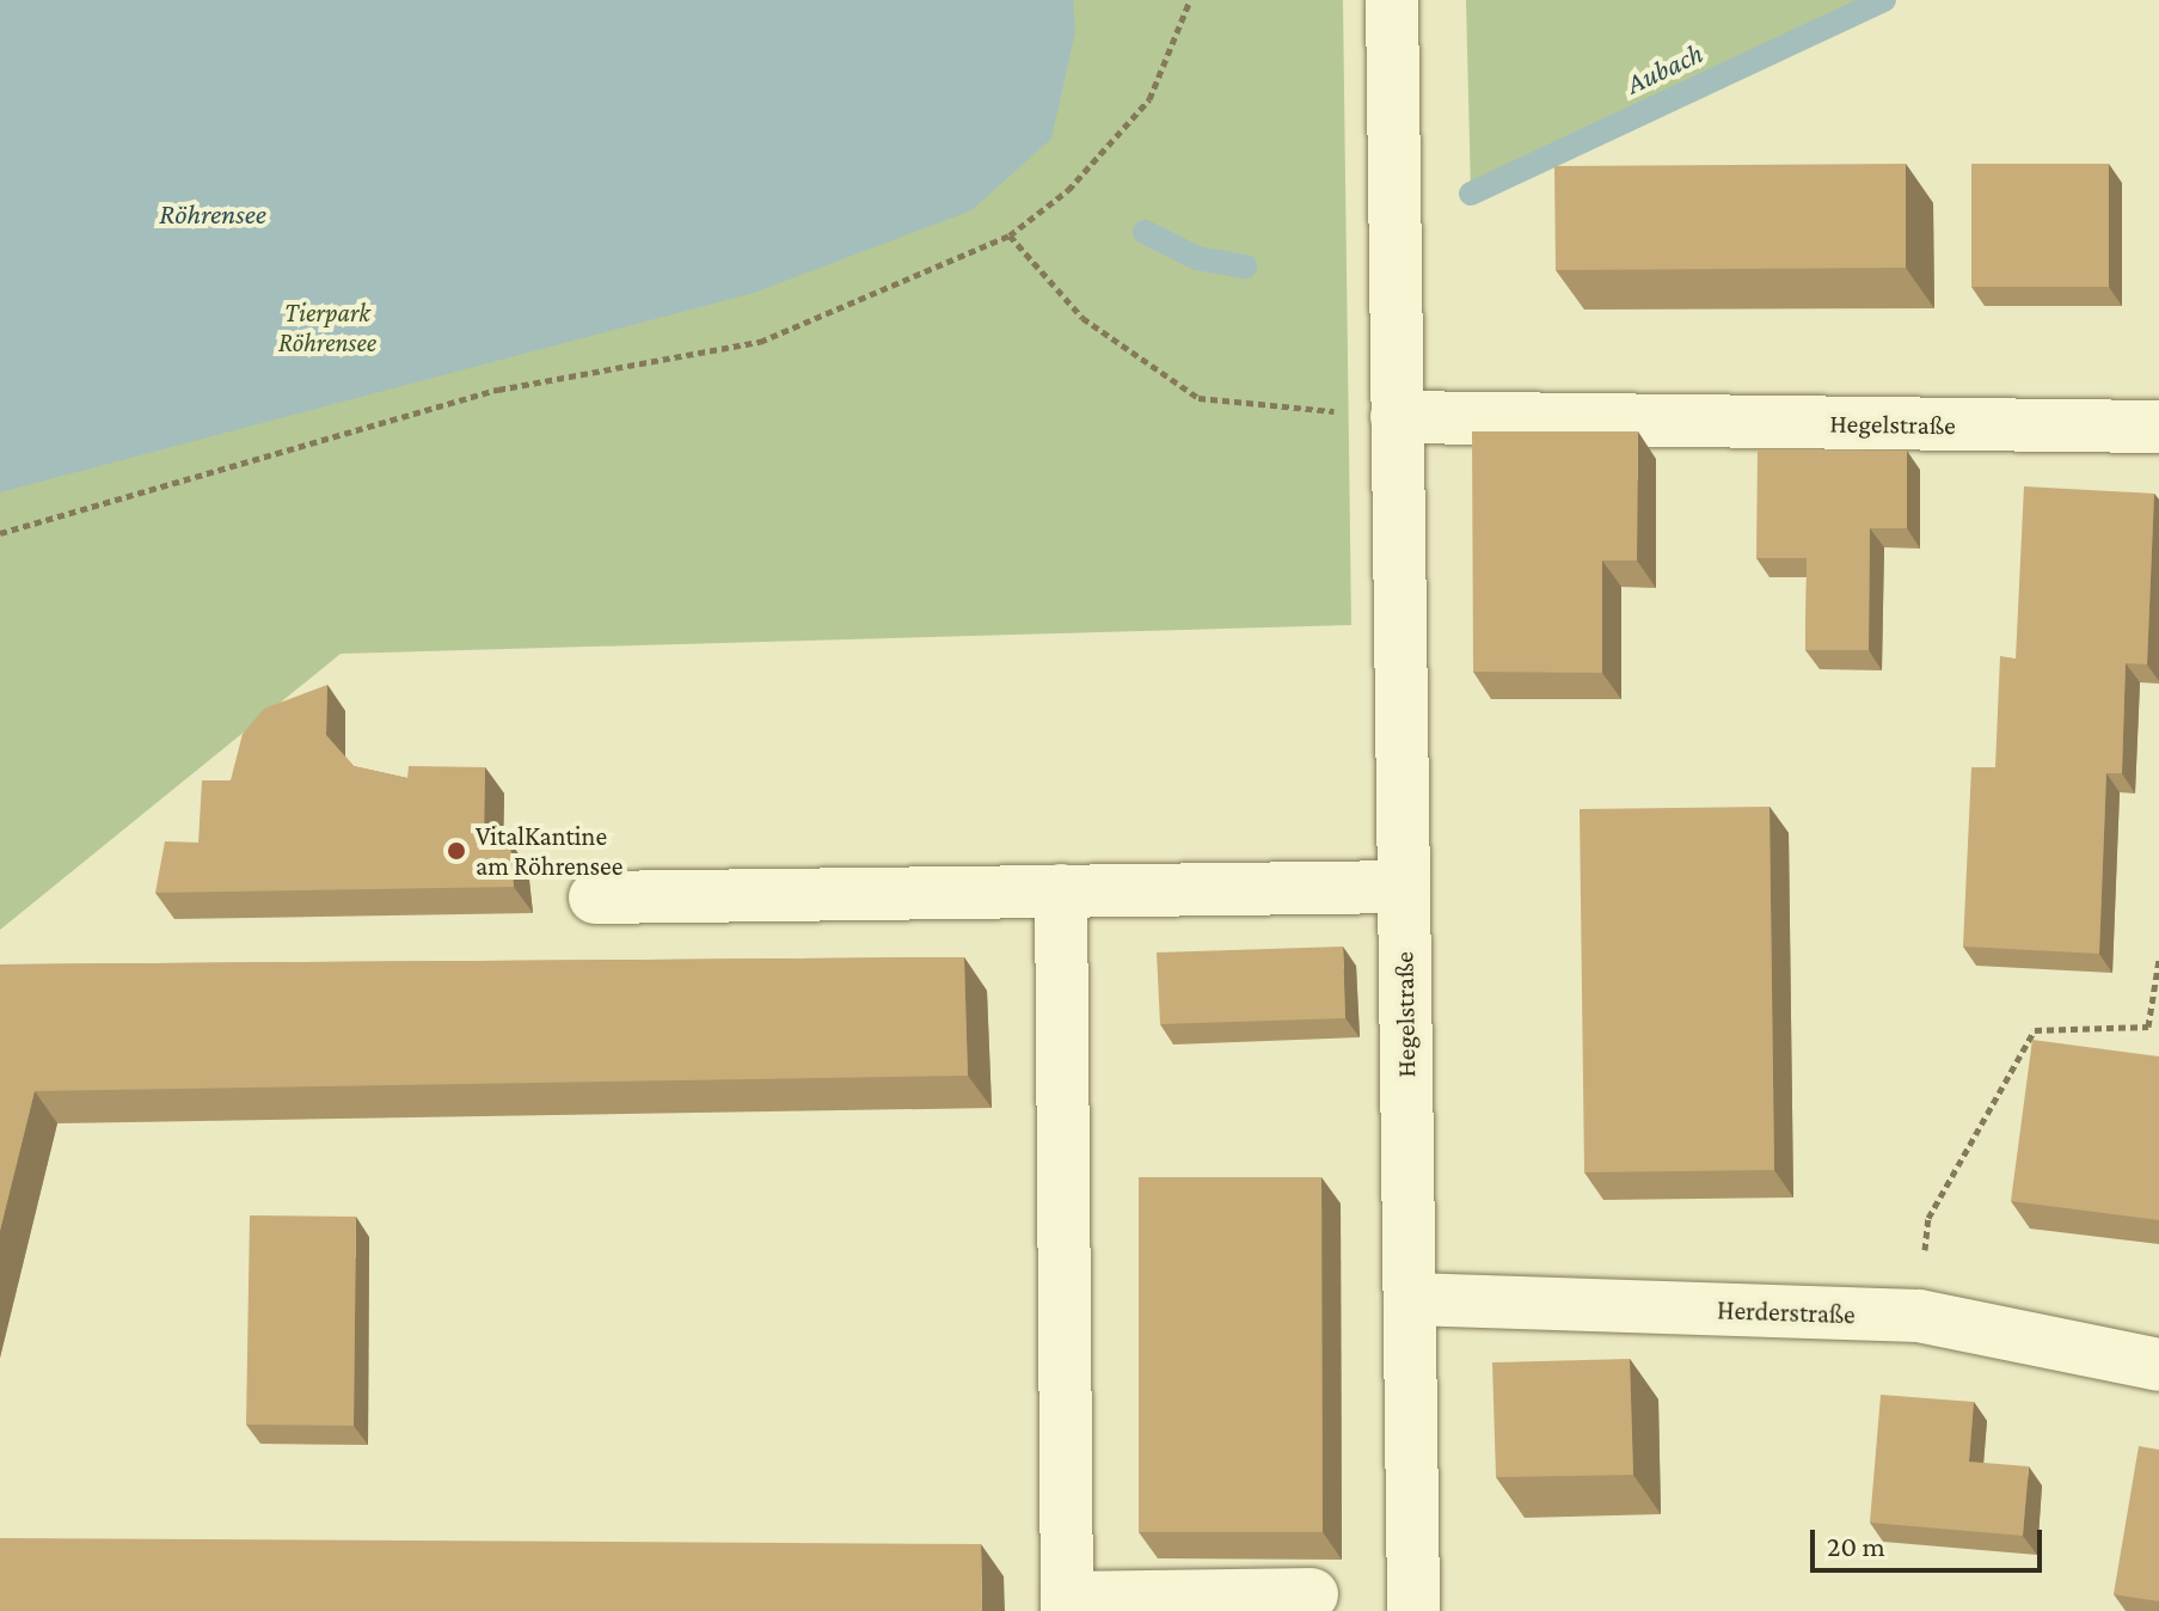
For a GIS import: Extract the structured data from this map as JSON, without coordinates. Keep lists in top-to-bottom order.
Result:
{
  "streets": {
    "street": ["Hegelstraße", "Herderstraße"]
  },
  "crossings": [
    ["Hegelstraße", "Herderstraße"]
  ],
  "water": ["Aubach", "Röhrensee"],
  "parks": ["Tierpark Röhrensee"],
  "places": ["VitalKantine am Röhrensee"],
  "scale_bar": "20 m"
}
